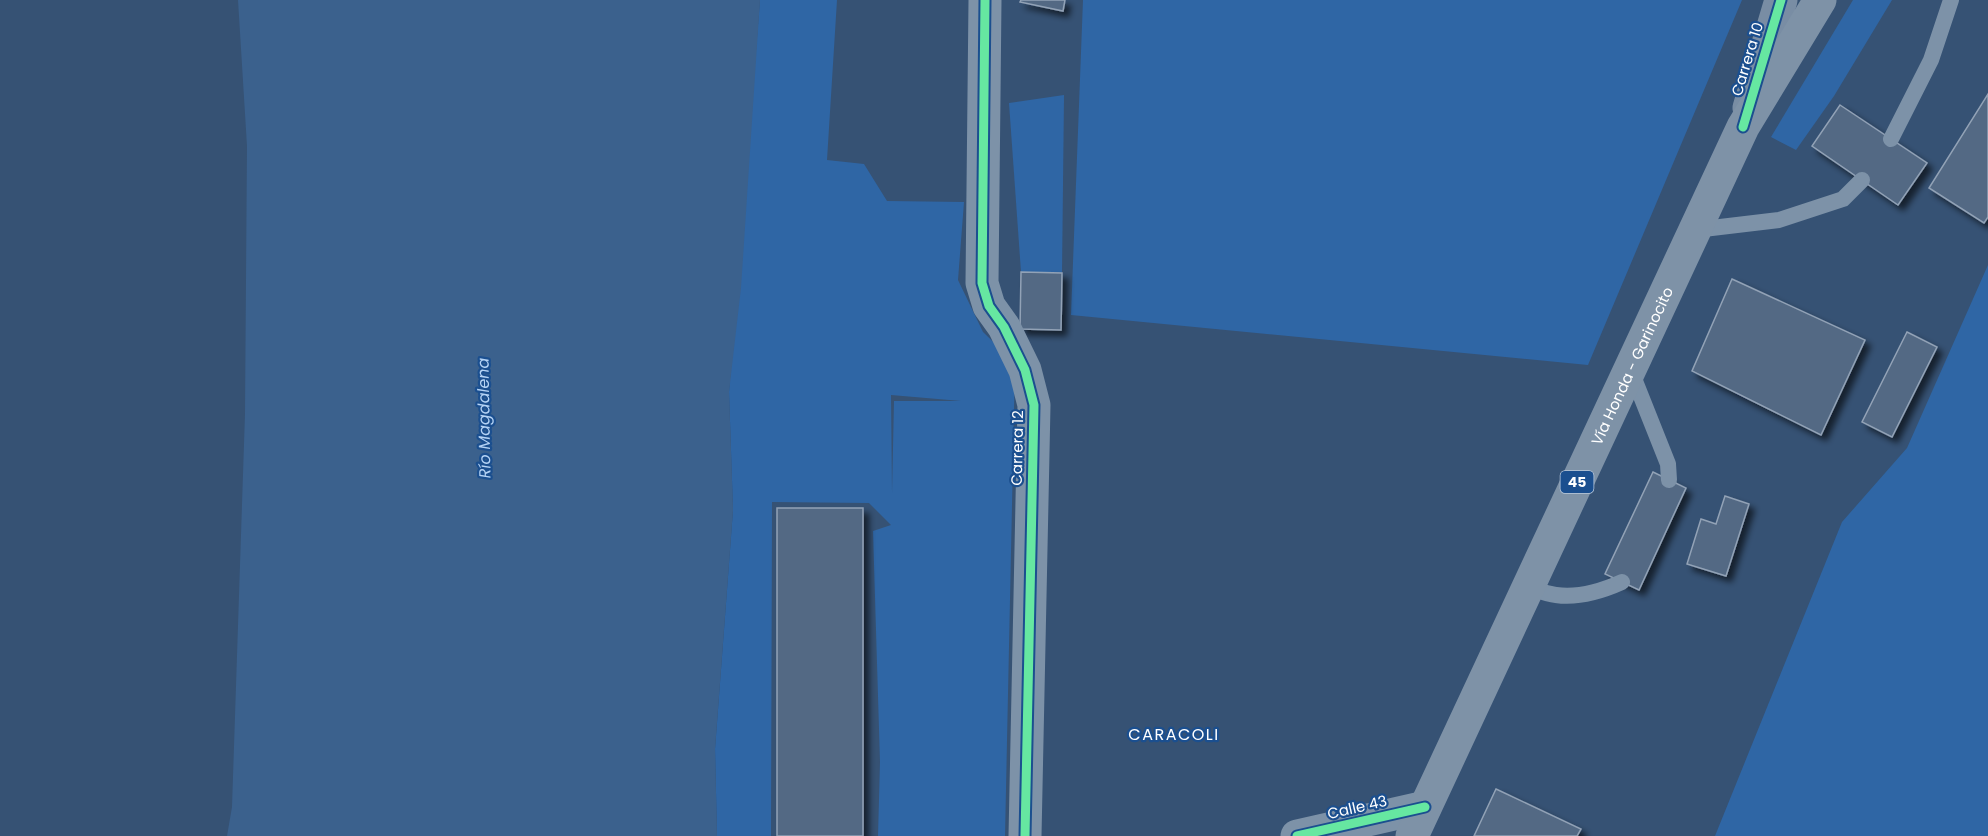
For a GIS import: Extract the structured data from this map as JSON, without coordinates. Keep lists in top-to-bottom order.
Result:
{
  "streets": {
    "highway": ["Vía Honda - Garinocito", "45"],
    "street": ["Carrera 10", "Carrera 12", "Calle 43"]
  },
  "crossings": [
    ["Carrera 10", "Vía Honda - Garinocito"],
    ["Vía Honda - Garinocito", "Calle 43"]
  ],
  "districts": ["CARACOLI"],
  "water": ["Río Magdalena"]
}
